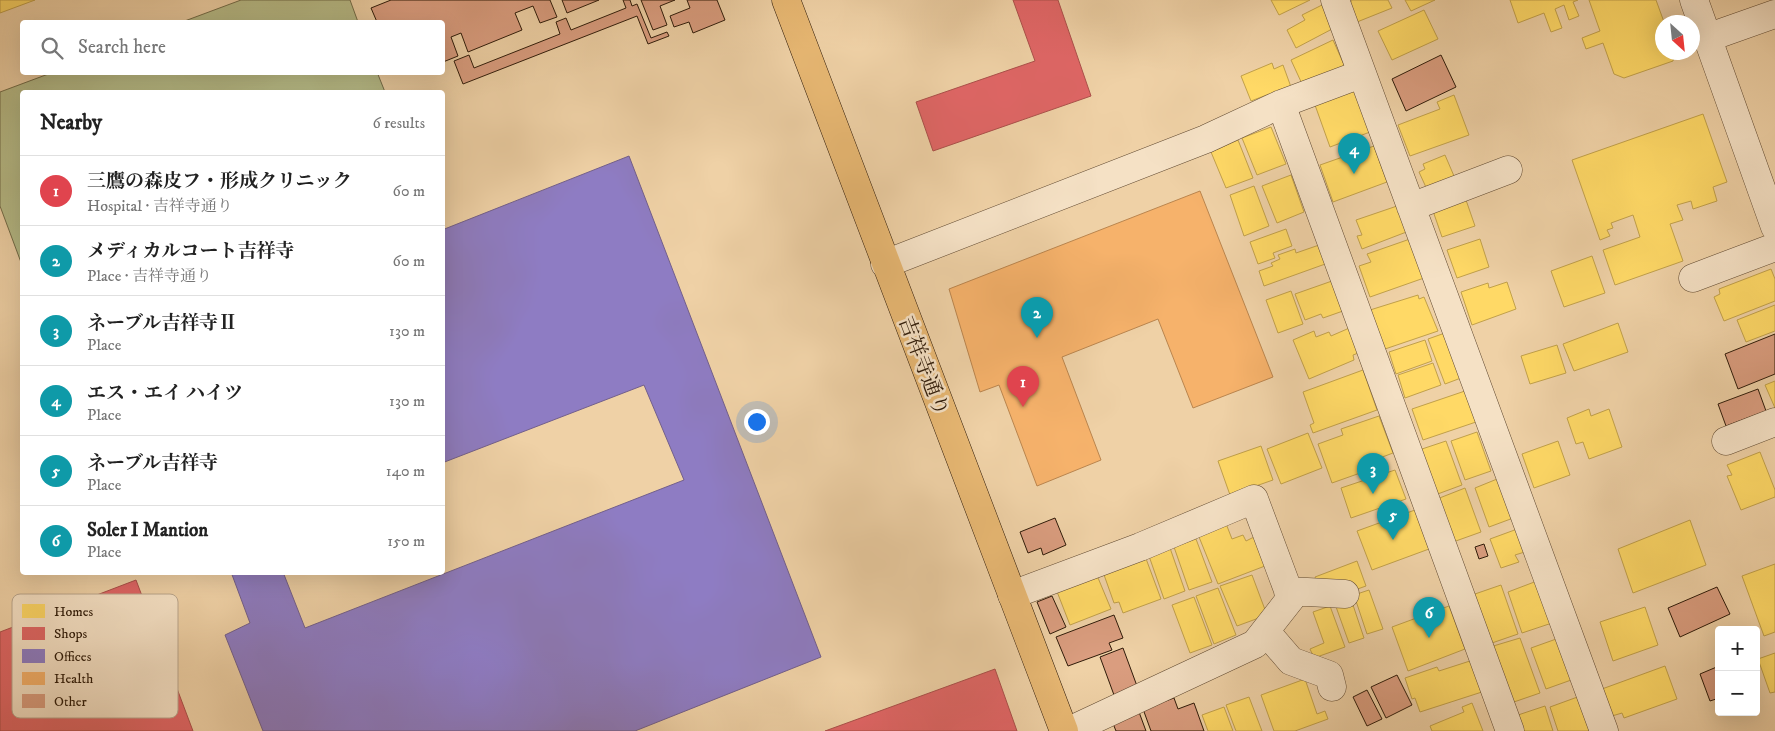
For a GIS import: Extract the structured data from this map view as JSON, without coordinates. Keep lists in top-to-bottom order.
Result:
{
  "streets": {
    "main road": ["吉祥寺通り"]
  },
  "legend": [
    "Homes",
    "Shops",
    "Offices",
    "Health",
    "Other"
  ],
  "north": "bottom right",
  "page": {
    "search": "Search here",
    "heading": ["Nearby", "6 results"],
    "pins": [
      "4",
      "2",
      "1",
      "3",
      "5",
      "6"
    ],
    "list": [
      {
        "mark": "1",
        "name": "三鷹の森皮フ・形成クリニック",
        "note": "Hospital · 吉祥寺通り",
        "value": "60 m"
      },
      {
        "mark": "2",
        "name": "メディカルコート吉祥寺",
        "note": "Place · 吉祥寺通り",
        "value": "60 m"
      },
      {
        "mark": "3",
        "name": "ネーブル吉祥寺Ⅱ",
        "note": "Place",
        "value": "130 m"
      },
      {
        "mark": "4",
        "name": "エス・エイ ハイツ",
        "note": "Place",
        "value": "130 m"
      },
      {
        "mark": "5",
        "name": "ネーブル吉祥寺",
        "note": "Place",
        "value": "140 m"
      },
      {
        "mark": "6",
        "name": "Soler I Mantion",
        "note": "Place",
        "value": "150 m"
      }
    ],
    "map_buttons": ["+", "−"]
  }
}
